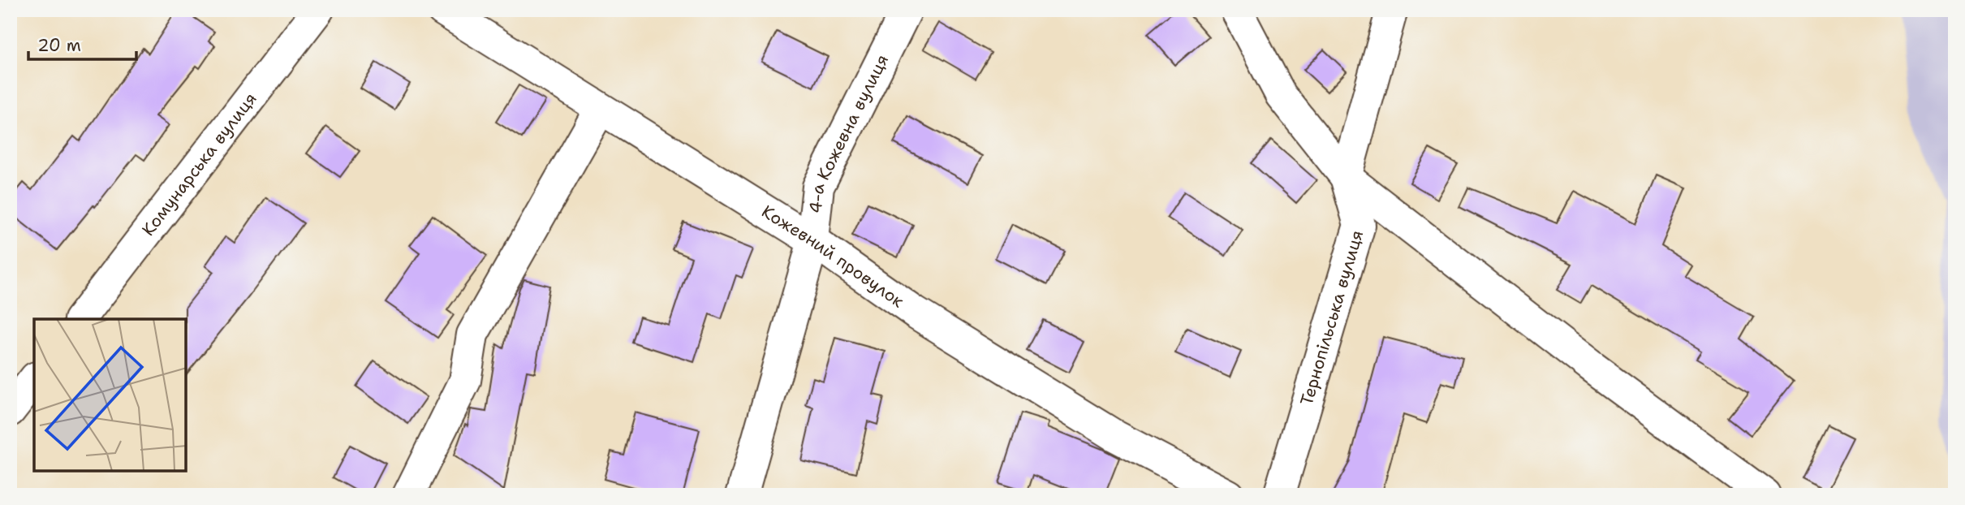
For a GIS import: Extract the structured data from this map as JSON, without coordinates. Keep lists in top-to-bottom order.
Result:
{
  "streets": {
    "street": [
      "4-а Кожевна вулиця",
      "Комунарська вулиця",
      "Кожевний провулок",
      "Тернопільська вулиця"
    ]
  },
  "crossings": [
    ["4-а Кожевна вулиця", "Кожевний провулок"]
  ],
  "scale_bar": "20 m"
}
